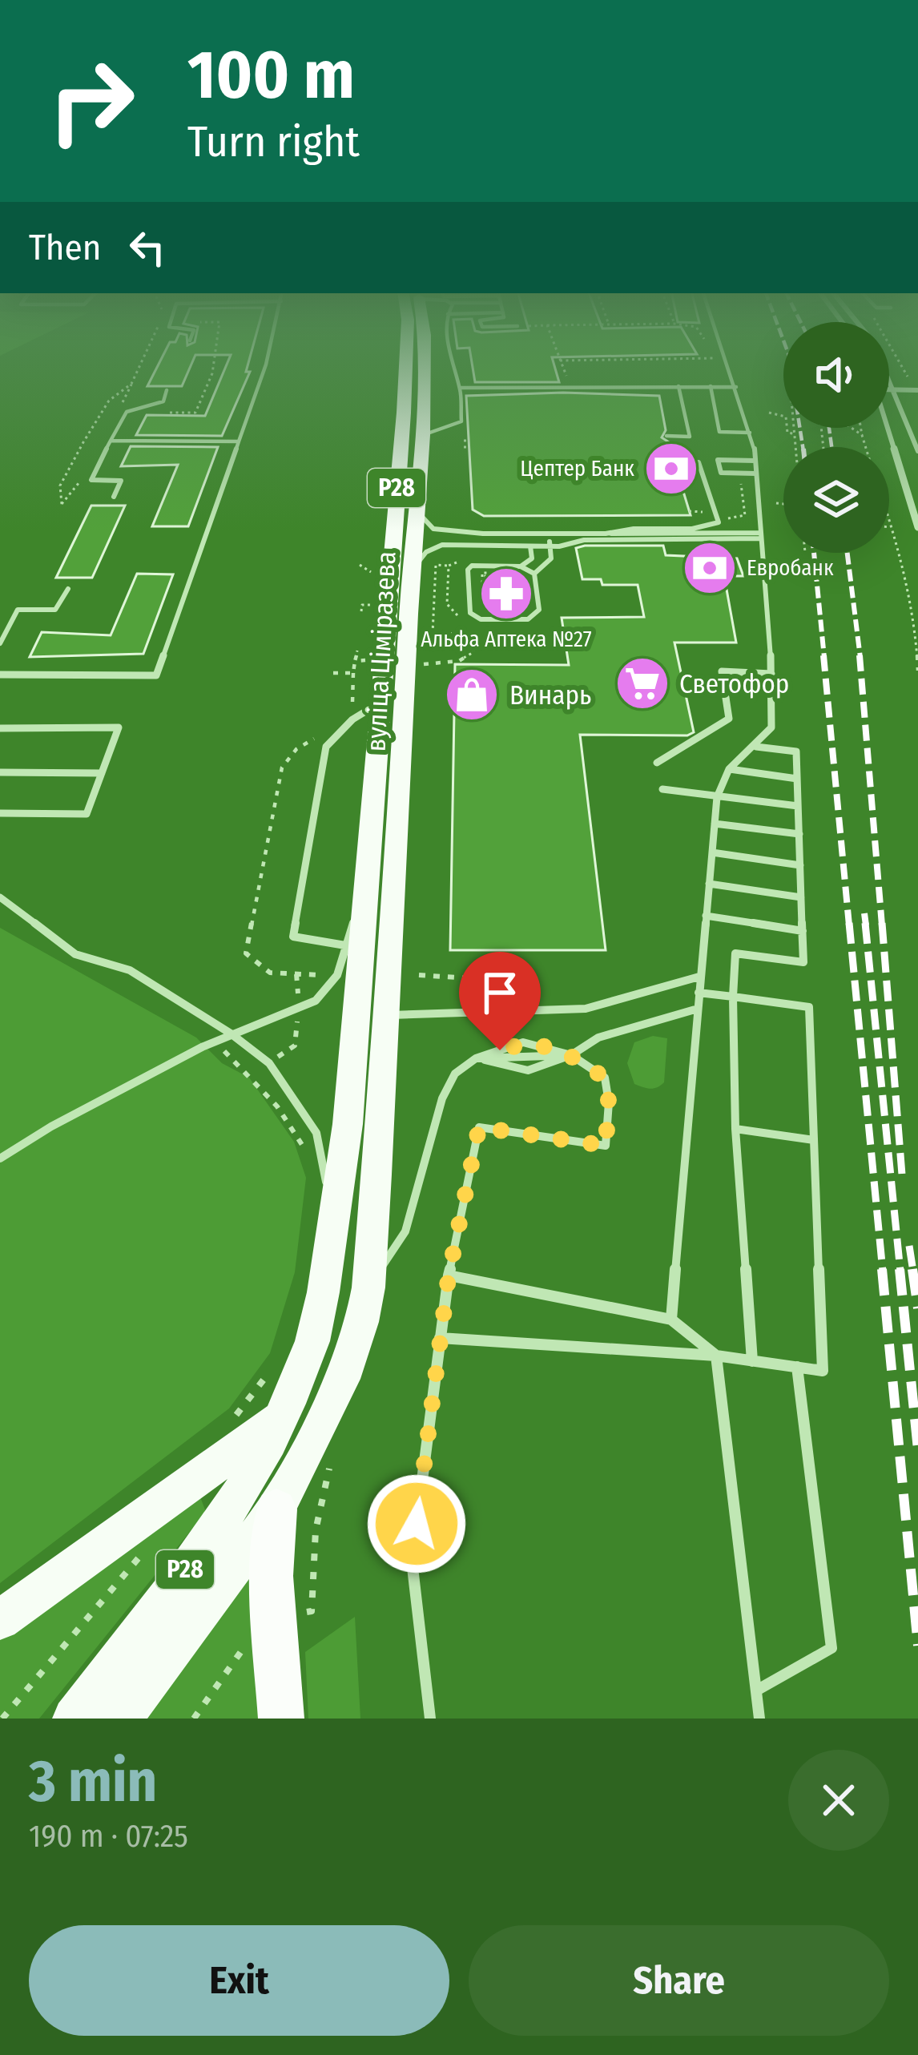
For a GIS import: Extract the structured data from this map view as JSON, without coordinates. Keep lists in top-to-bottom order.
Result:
{
  "streets": {
    "highway": ["Р28"],
    "main road": ["вуліца Ціміразева"]
  },
  "crossings": [
    ["Р28", "вуліца Ціміразева"]
  ],
  "places": {
    "bank": ["Цептер Банк", "Евробанк"],
    "pharmacy": ["Альфа Аптека №27"],
    "supermarket": ["Светофор"],
    "shop": ["Винарь"]
  },
  "page": {
    "turn": ["100 m", "Turn right"],
    "then": "Then",
    "heading": ["3 min", "190 m · 07:25"],
    "buttons": ["Exit", "Share"]
  }
}
